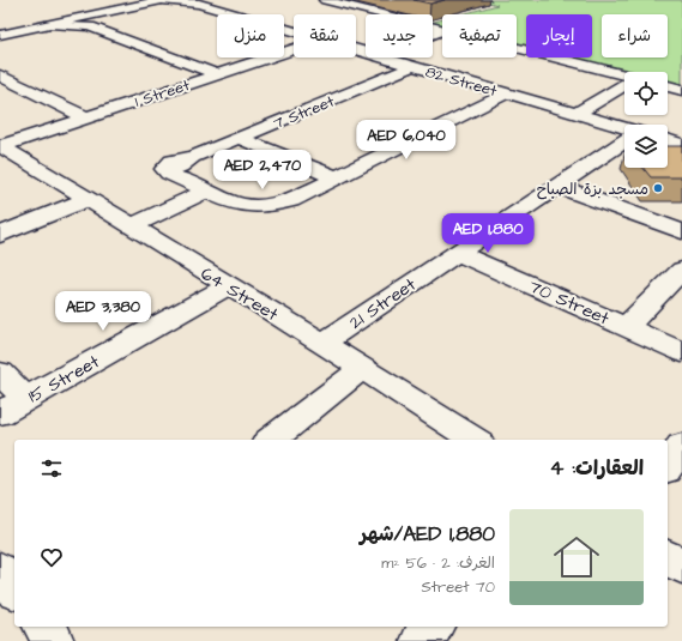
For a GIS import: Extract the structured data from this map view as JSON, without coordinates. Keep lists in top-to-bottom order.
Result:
{
  "streets": {
    "street": [
      "82 Street",
      "1 Street",
      "7 Street",
      "64 Street",
      "70 Street",
      "21 Street",
      "15 Street"
    ]
  },
  "crossings": [
    ["82 Street", "7 Street"],
    ["1 Street", "64 Street"],
    ["64 Street", "21 Street"],
    ["64 Street", "15 Street"],
    ["70 Street", "21 Street"]
  ],
  "places": ["مسجد بزة الصباح"],
  "page": {
    "chip": [
      "شراء",
      "إيجار",
      "تصفية",
      "جديد",
      "شقة",
      "منزل"
    ],
    "price": [
      "AED 6,040",
      "AED 2,470",
      "AED 1,880",
      "AED 3,380"
    ],
    "heading": "العقارات: 4",
    "list": [
      {
        "name": "AED 1,880/شهر",
        "note": "الغرف: 2 · 56 m² · 70 Street"
      }
    ]
  }
}
